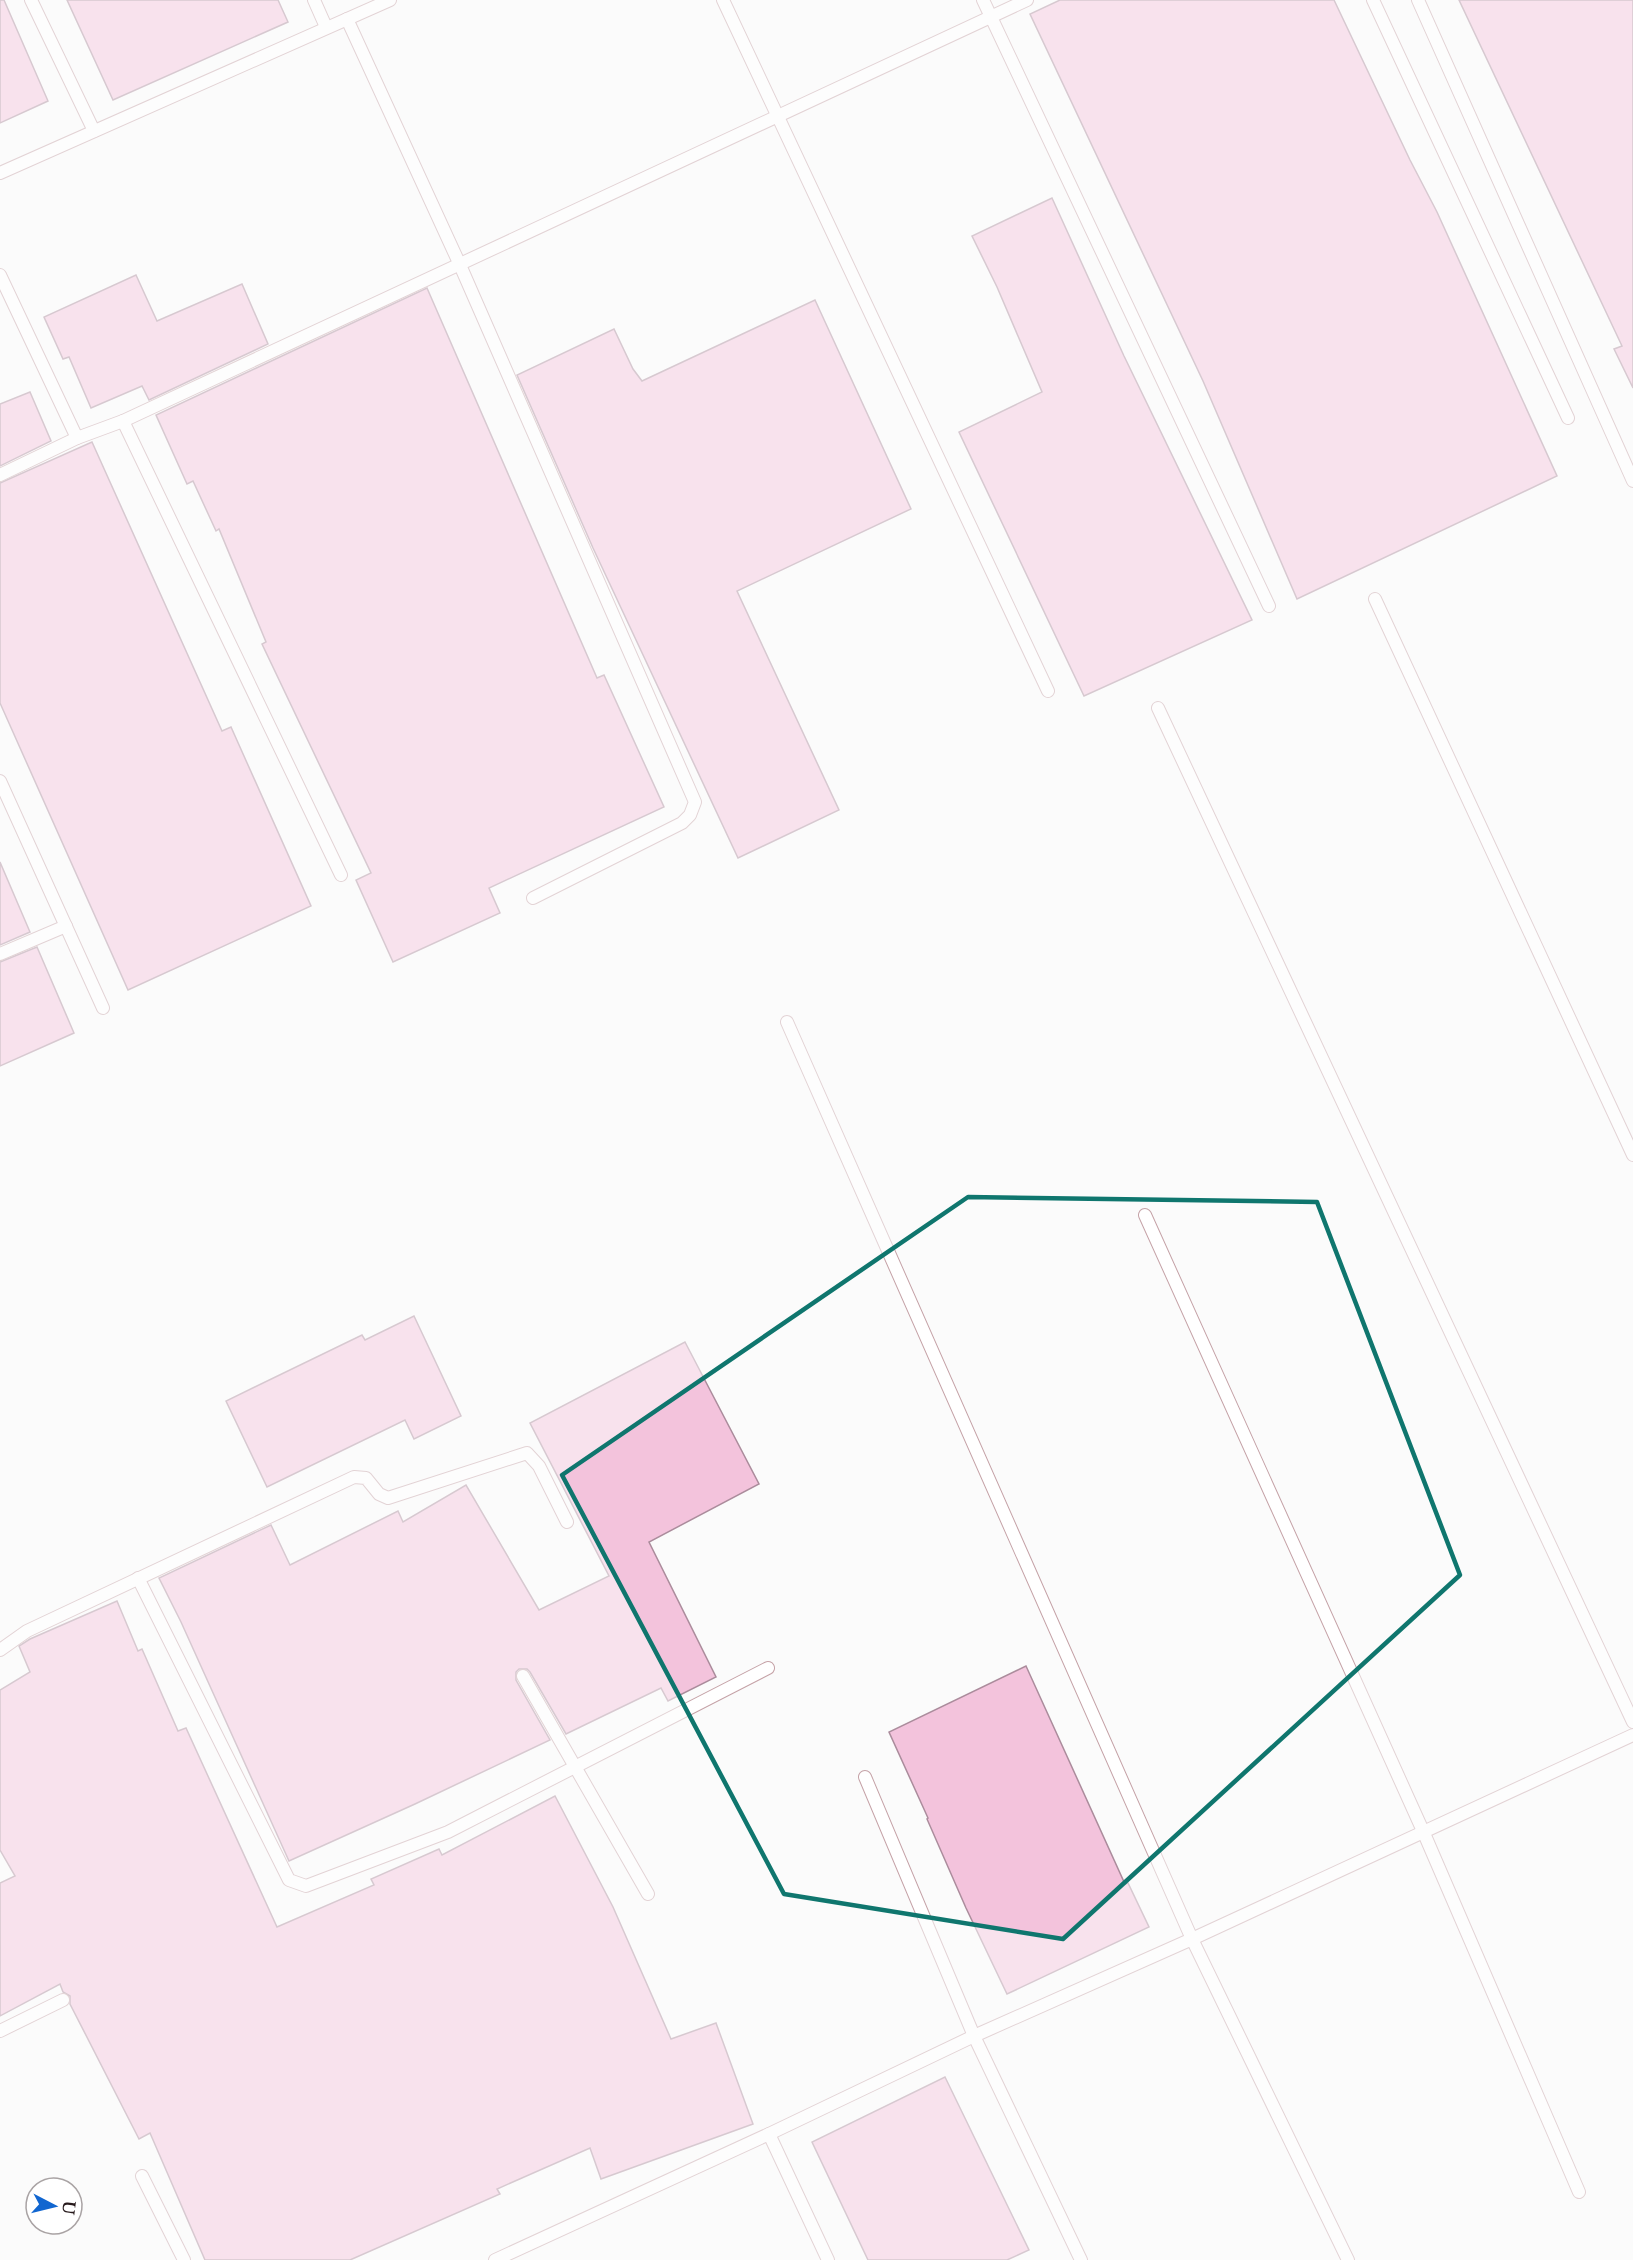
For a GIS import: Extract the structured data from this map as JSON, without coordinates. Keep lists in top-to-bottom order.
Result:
{
  "north": "right"
}
